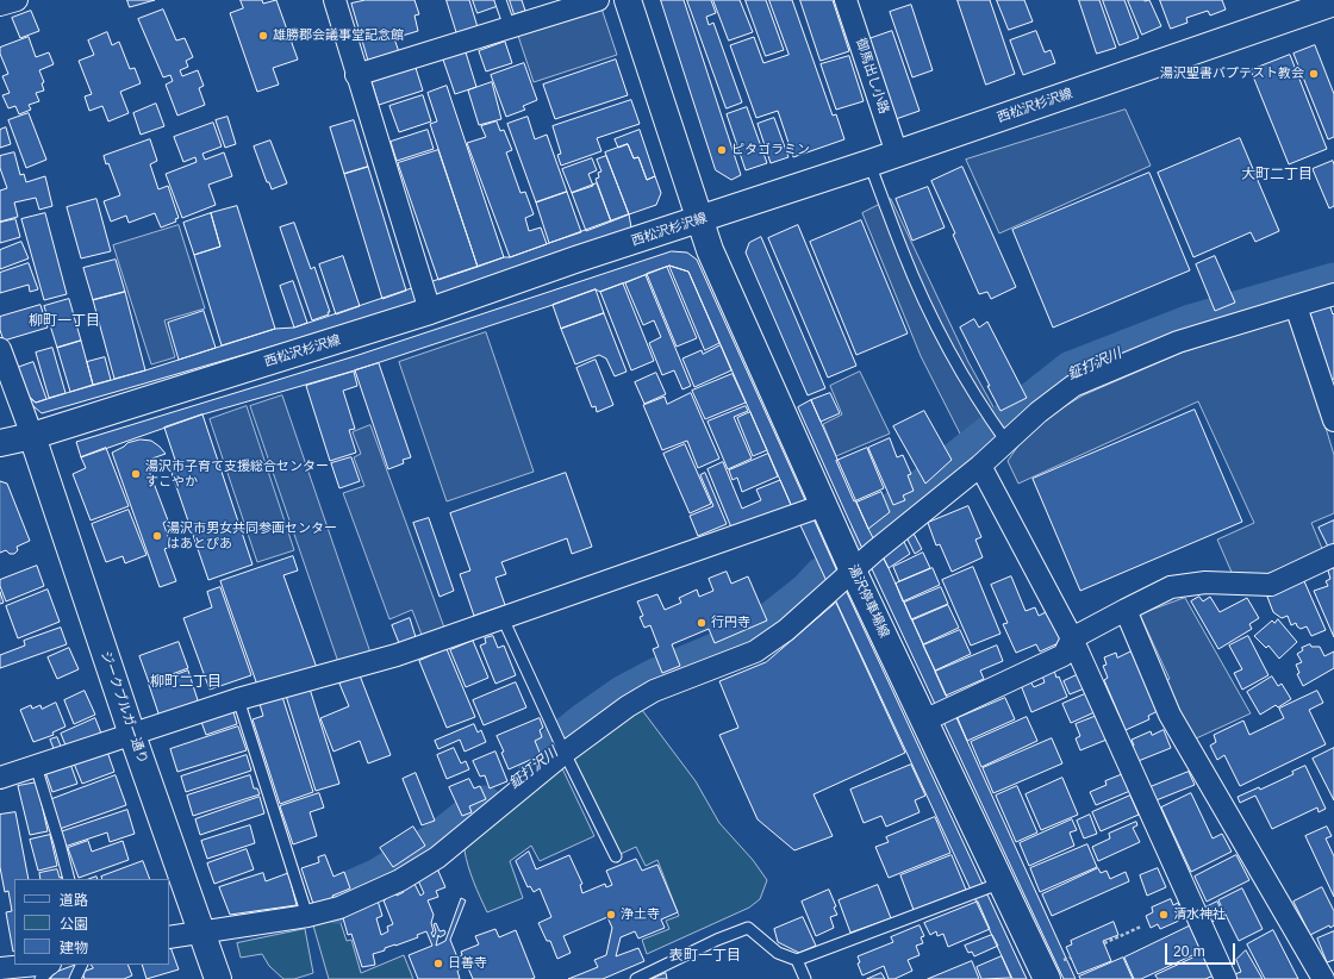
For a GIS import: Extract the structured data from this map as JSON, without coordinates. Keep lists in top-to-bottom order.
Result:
{
  "streets": {
    "main road": ["西松沢杉沢線", "湯沢停車場線", "ジークブルガー通り"],
    "street": ["御馬出し小路"]
  },
  "crossings": [
    ["御馬出し小路", "西松沢杉沢線"],
    ["西松沢杉沢線", "湯沢停車場線"],
    ["西松沢杉沢線", "ジークブルガー通り"]
  ],
  "districts": [
    "大町二丁目",
    "柳町一丁目",
    "柳町二丁目",
    "表町一丁目"
  ],
  "water": ["鉦打沢川"],
  "places": [
    "雄勝郡会議事堂記念館",
    "湯沢聖書バプテスト教会",
    "ピタゴラミン",
    "湯沢市子育て支援総合センター すこやか",
    "湯沢市男女共同参画センター はあとぴあ",
    "行円寺",
    "浄土寺",
    "清水神社",
    "日善寺"
  ],
  "legend": ["道路", "公園", "建物"],
  "scale_bar": "20 m"
}
